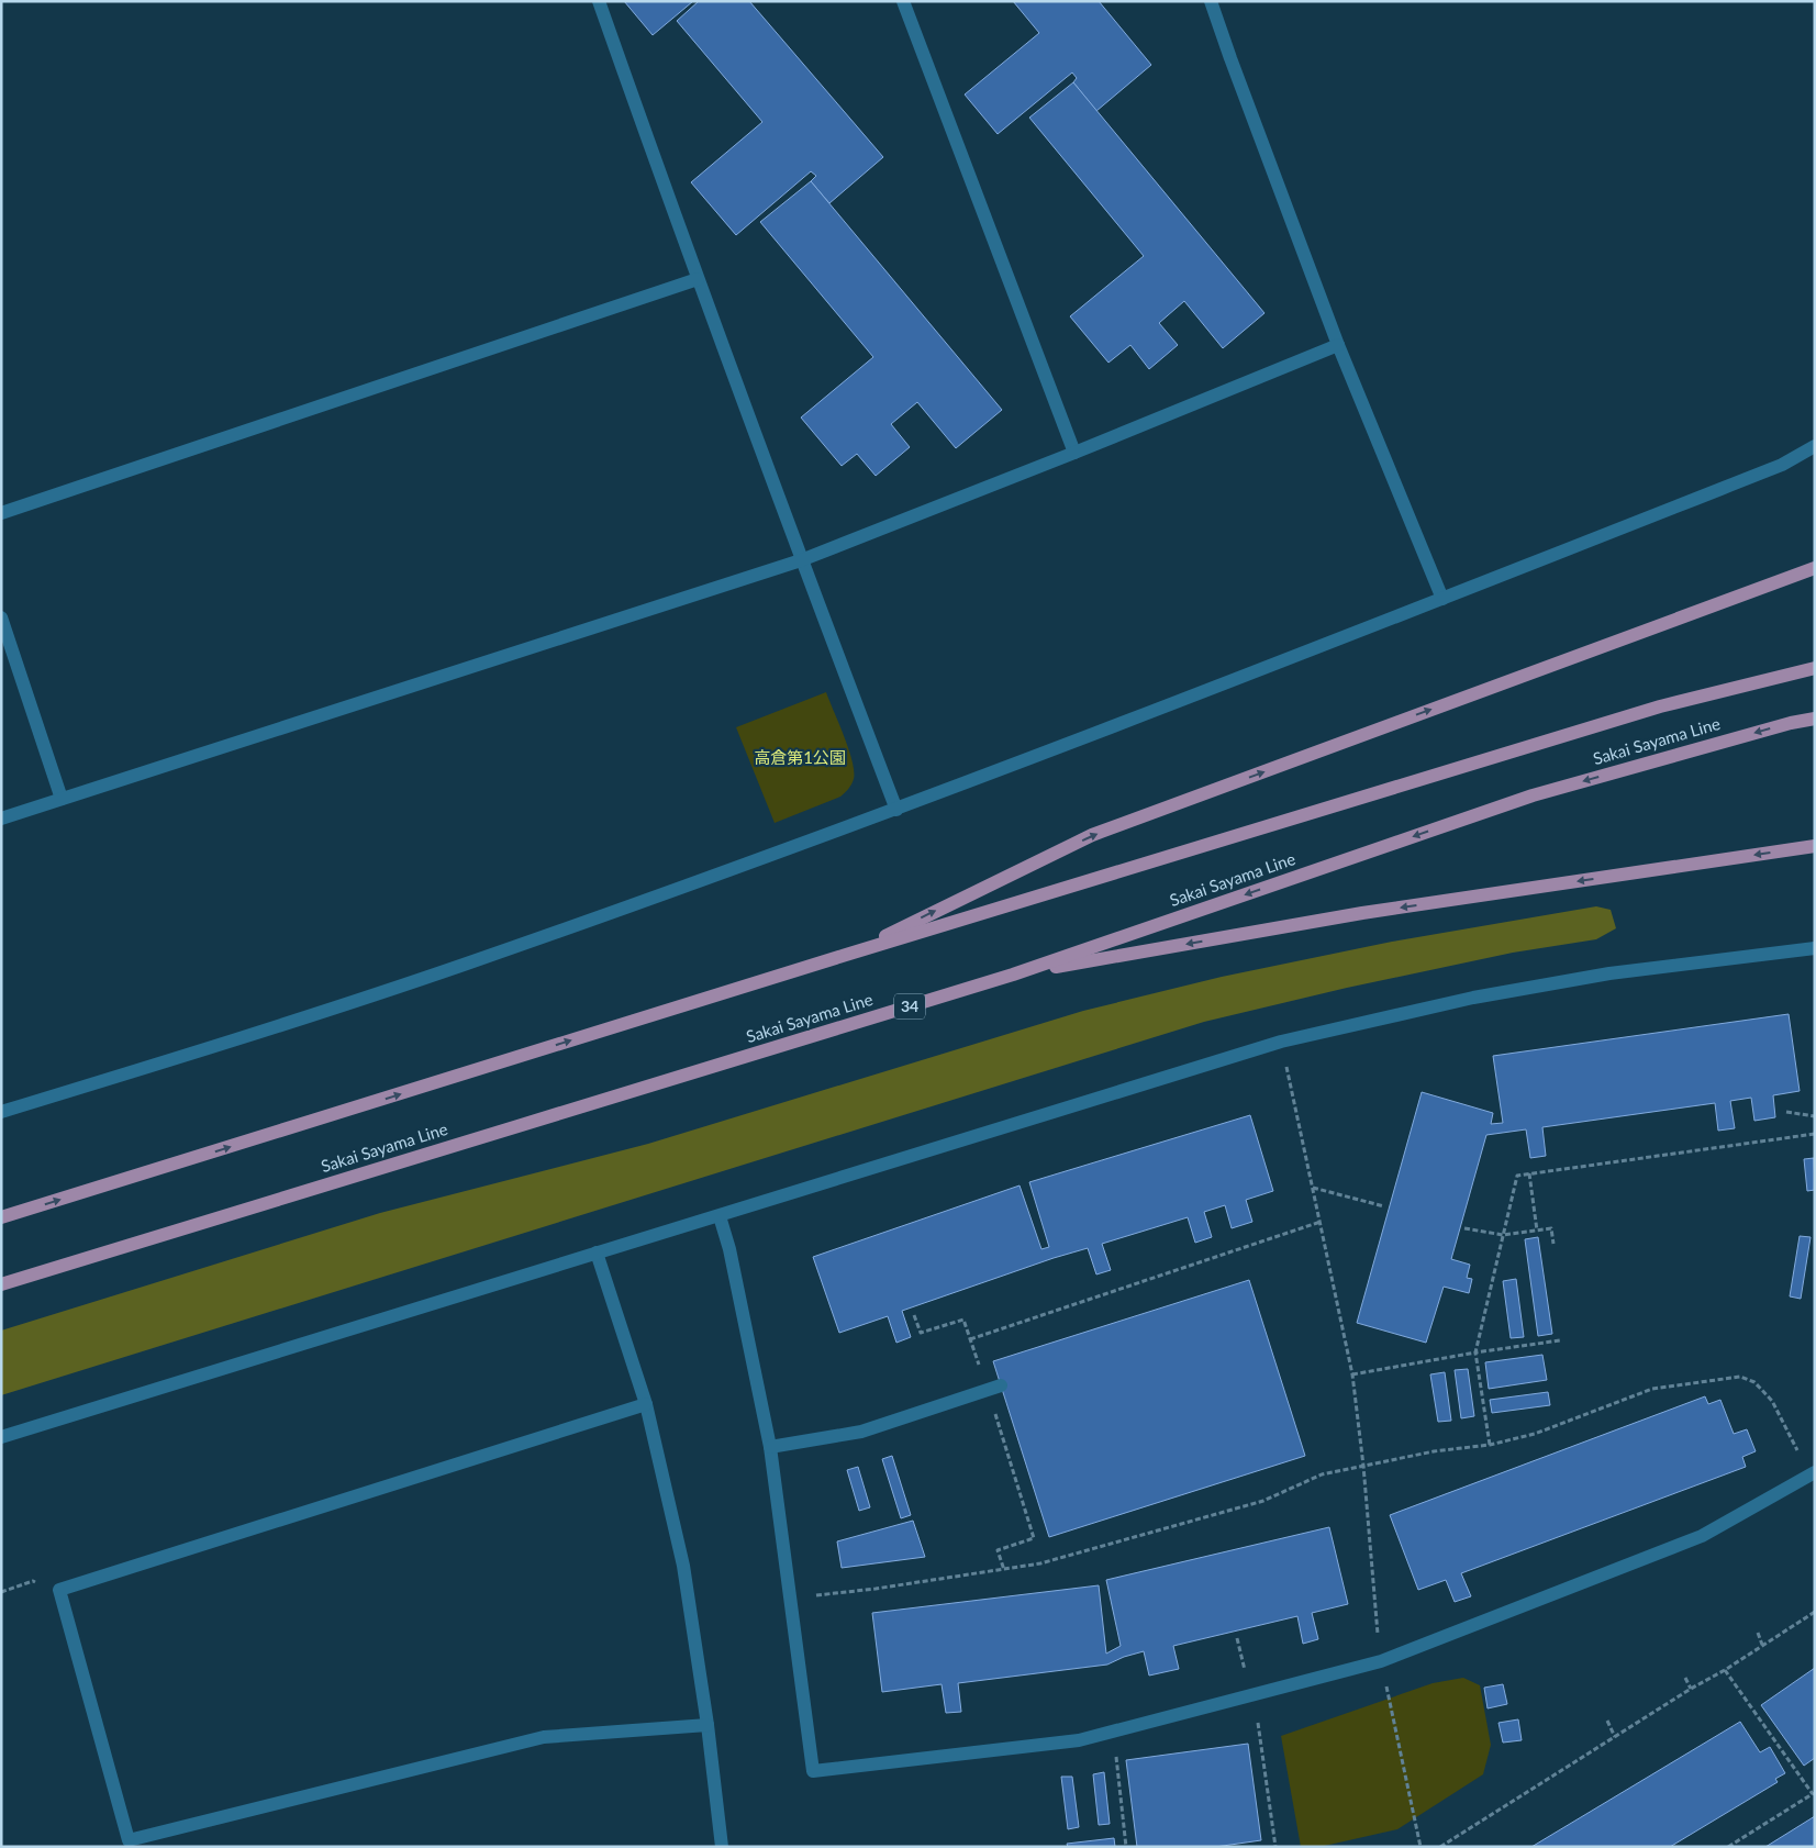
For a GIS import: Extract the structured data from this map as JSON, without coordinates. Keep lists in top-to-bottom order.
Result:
{
  "streets": {
    "main road": ["Sakai Sayama Line", "34"]
  },
  "parks": ["高倉第1公園"]
}
